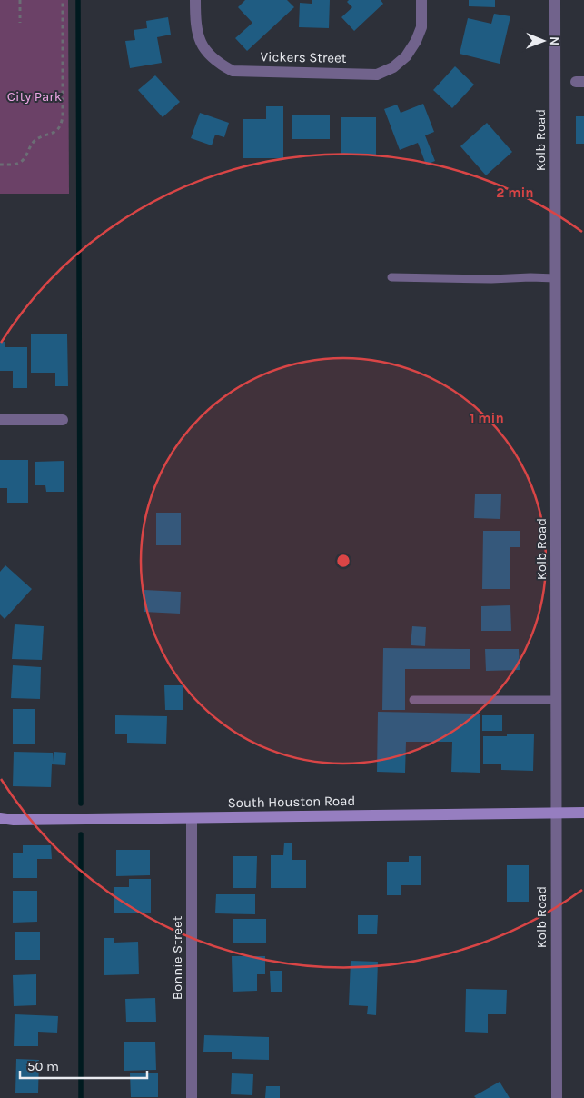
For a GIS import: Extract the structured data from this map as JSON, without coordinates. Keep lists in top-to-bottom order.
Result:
{
  "streets": {
    "street": [
      "Vickers Street",
      "Kolb Road",
      "South Houston Road",
      "Bonnie Street"
    ]
  },
  "crossings": [
    ["Kolb Road", "South Houston Road"],
    ["South Houston Road", "Bonnie Street"]
  ],
  "parks": ["City Park"],
  "scale_bar": "50 m",
  "north": "right",
  "rings": ["2 min", "1 min"]
}
